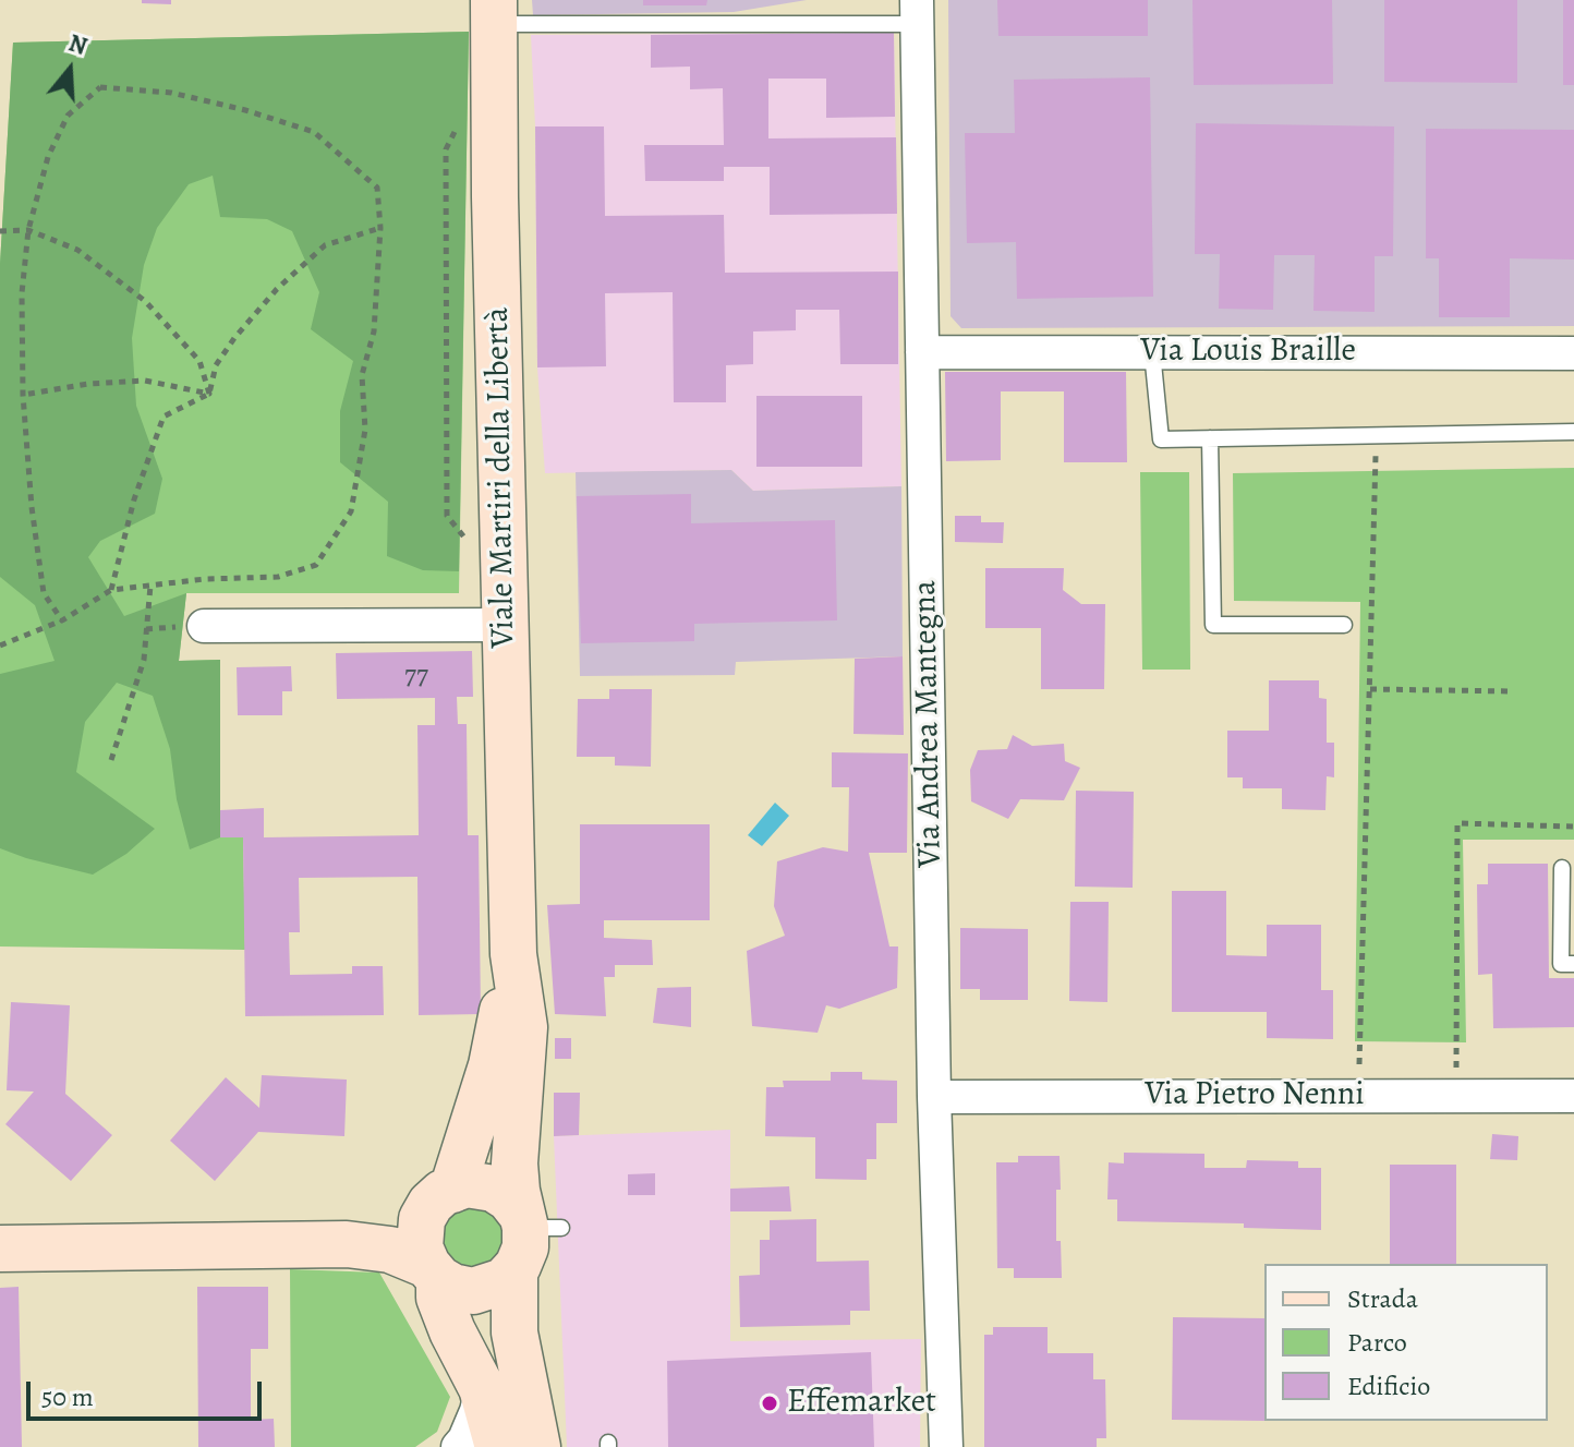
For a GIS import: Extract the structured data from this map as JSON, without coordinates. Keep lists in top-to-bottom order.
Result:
{
  "streets": {
    "street": [
      "Via Louis Braille",
      "Viale Martiri della Libertà",
      "Via Andrea Mantegna",
      "Via Pietro Nenni"
    ]
  },
  "crossings": [
    ["Via Louis Braille", "Via Andrea Mantegna"],
    ["Via Andrea Mantegna", "Via Pietro Nenni"]
  ],
  "places": ["Effemarket"],
  "house_numbers": ["77"],
  "legend": ["Strada", "Parco", "Edificio"],
  "scale_bar": "50 m",
  "north": "top"
}
